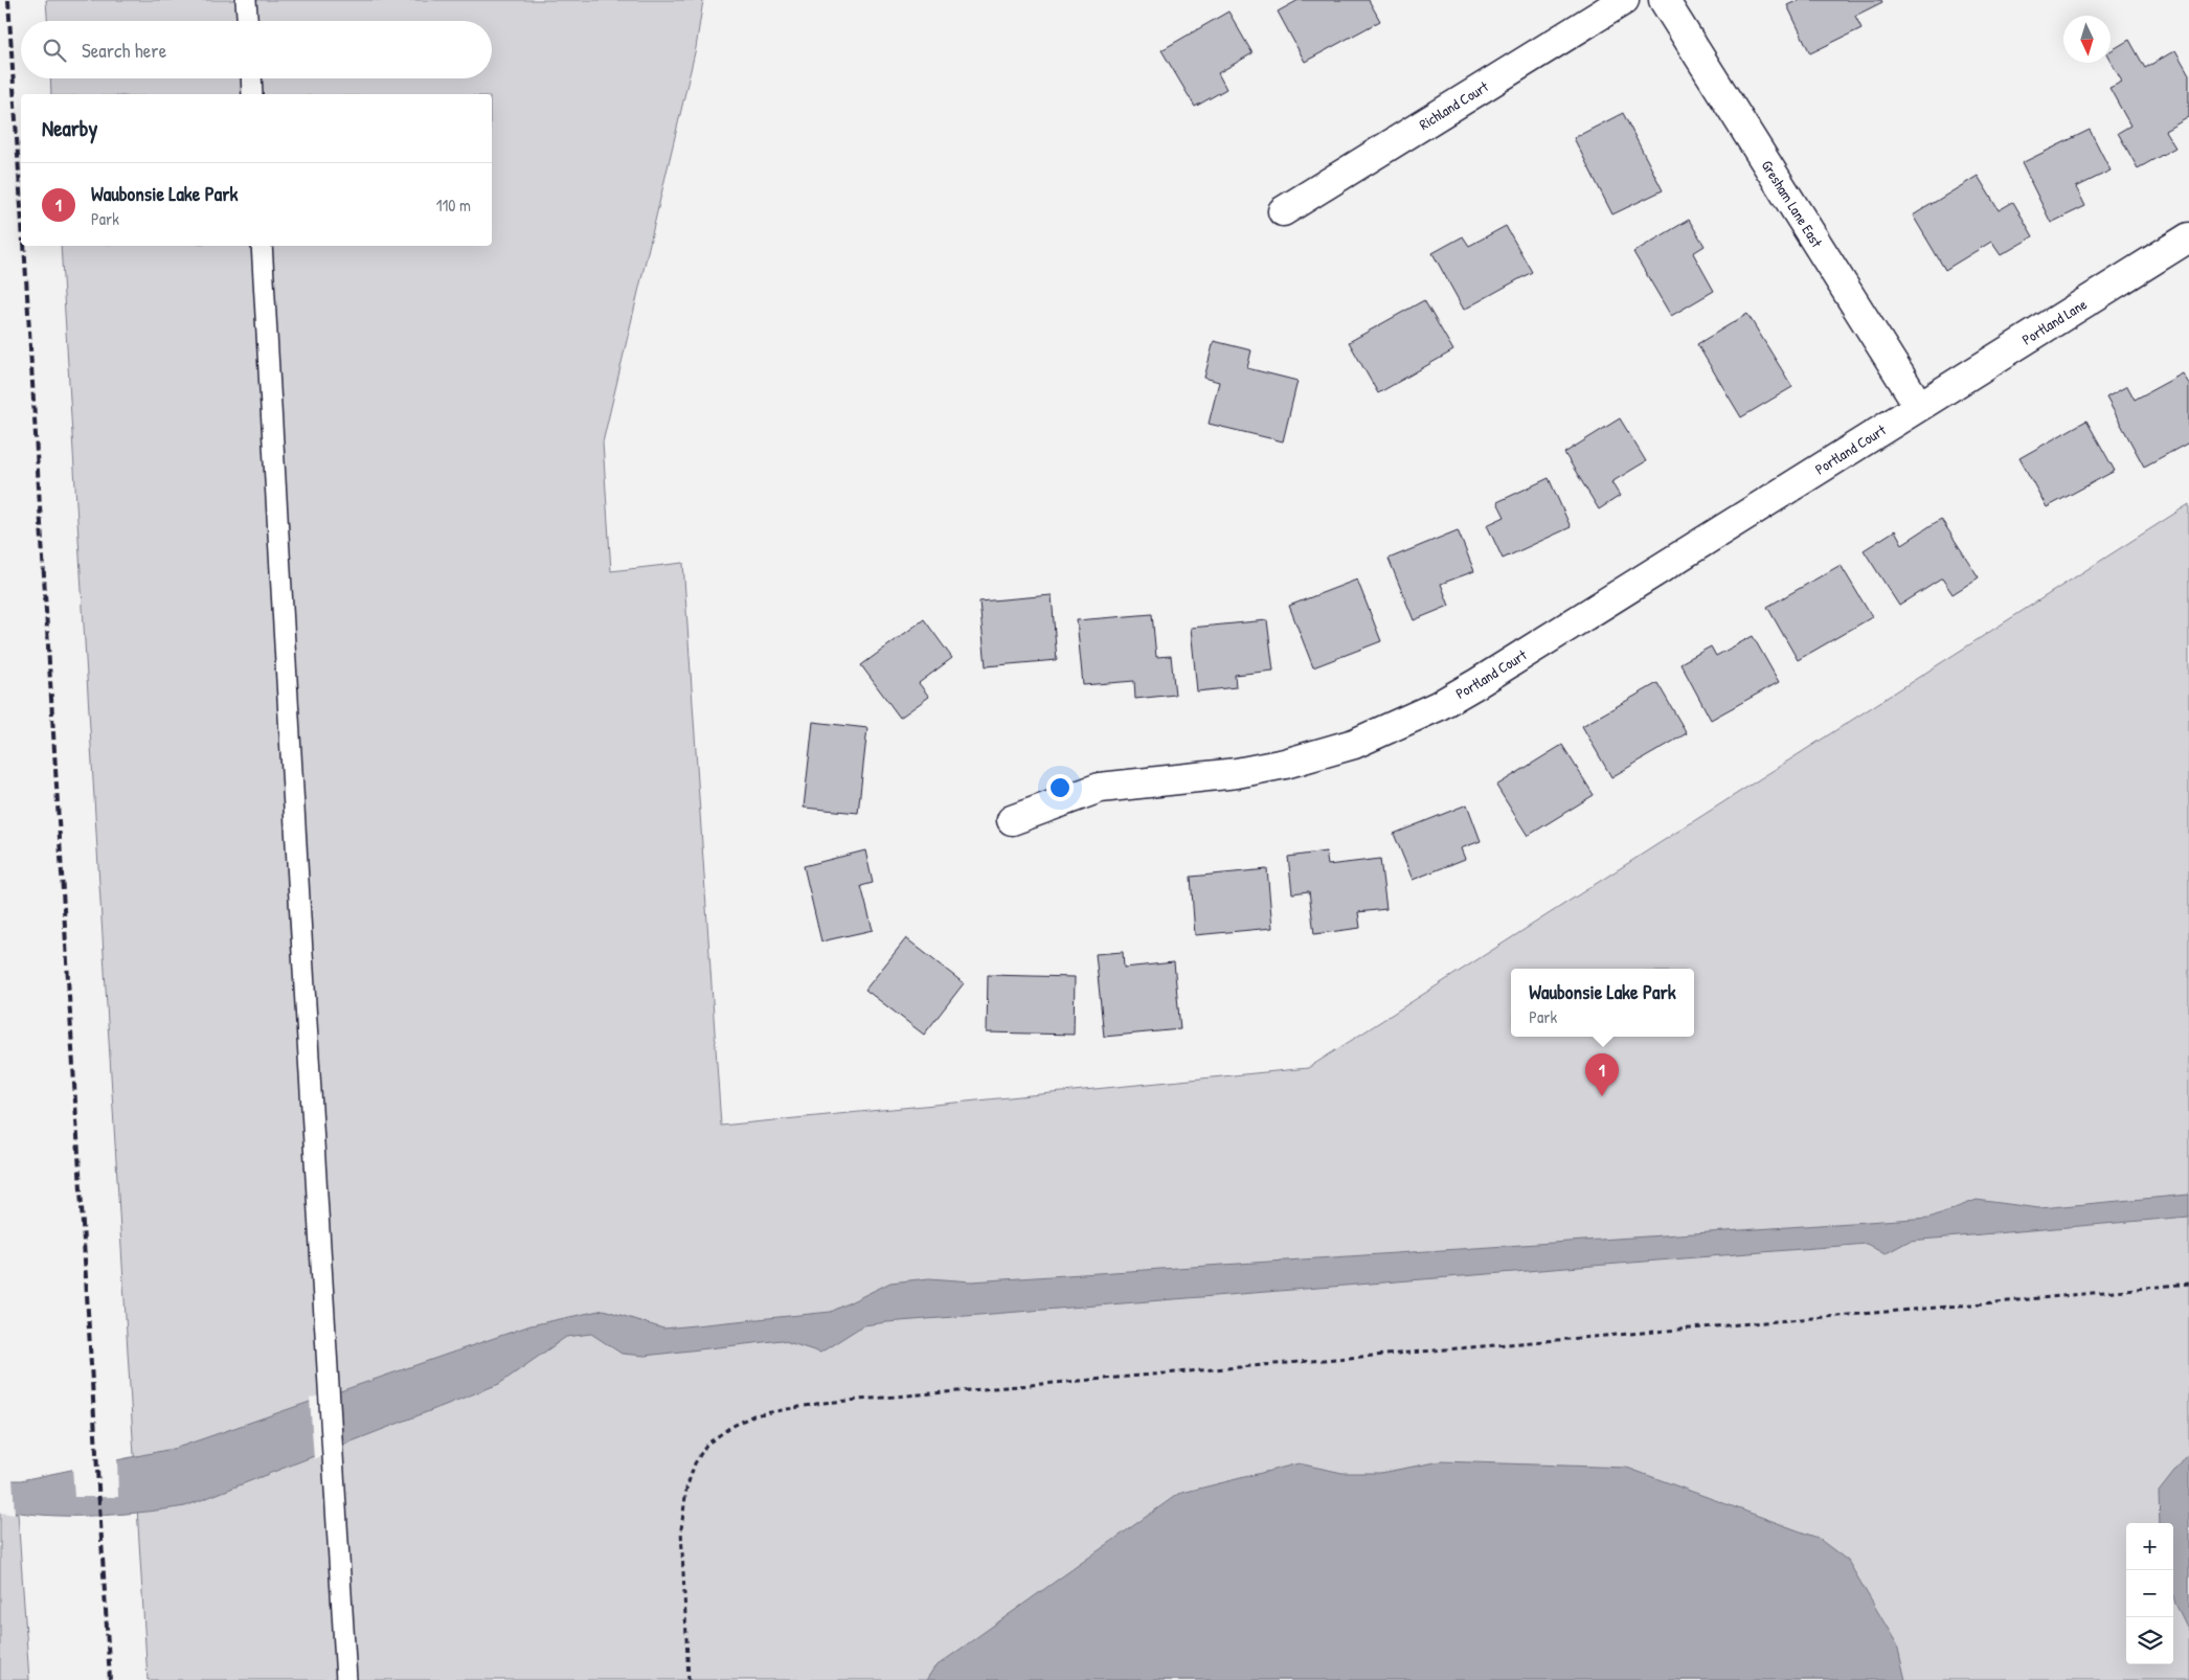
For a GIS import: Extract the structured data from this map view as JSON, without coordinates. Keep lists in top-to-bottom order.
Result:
{
  "streets": {
    "street": [
      "Richland Court",
      "Gresham Lane East",
      "Portland Lane",
      "Portland Court"
    ]
  },
  "crossings": [
    ["Gresham Lane East", "Portland Lane"],
    ["Gresham Lane East", "Portland Court"],
    ["Portland Lane", "Portland Court"]
  ],
  "north": "bottom",
  "page": {
    "search": "Search here",
    "heading": "Nearby",
    "list": [
      {
        "mark": "1",
        "name": "Waubonsie Lake Park",
        "note": "Park",
        "value": "110 m"
      }
    ],
    "popup": ["Waubonsie Lake Park", "Park"],
    "pins": "1",
    "map_buttons": ["+", "−"]
  }
}
